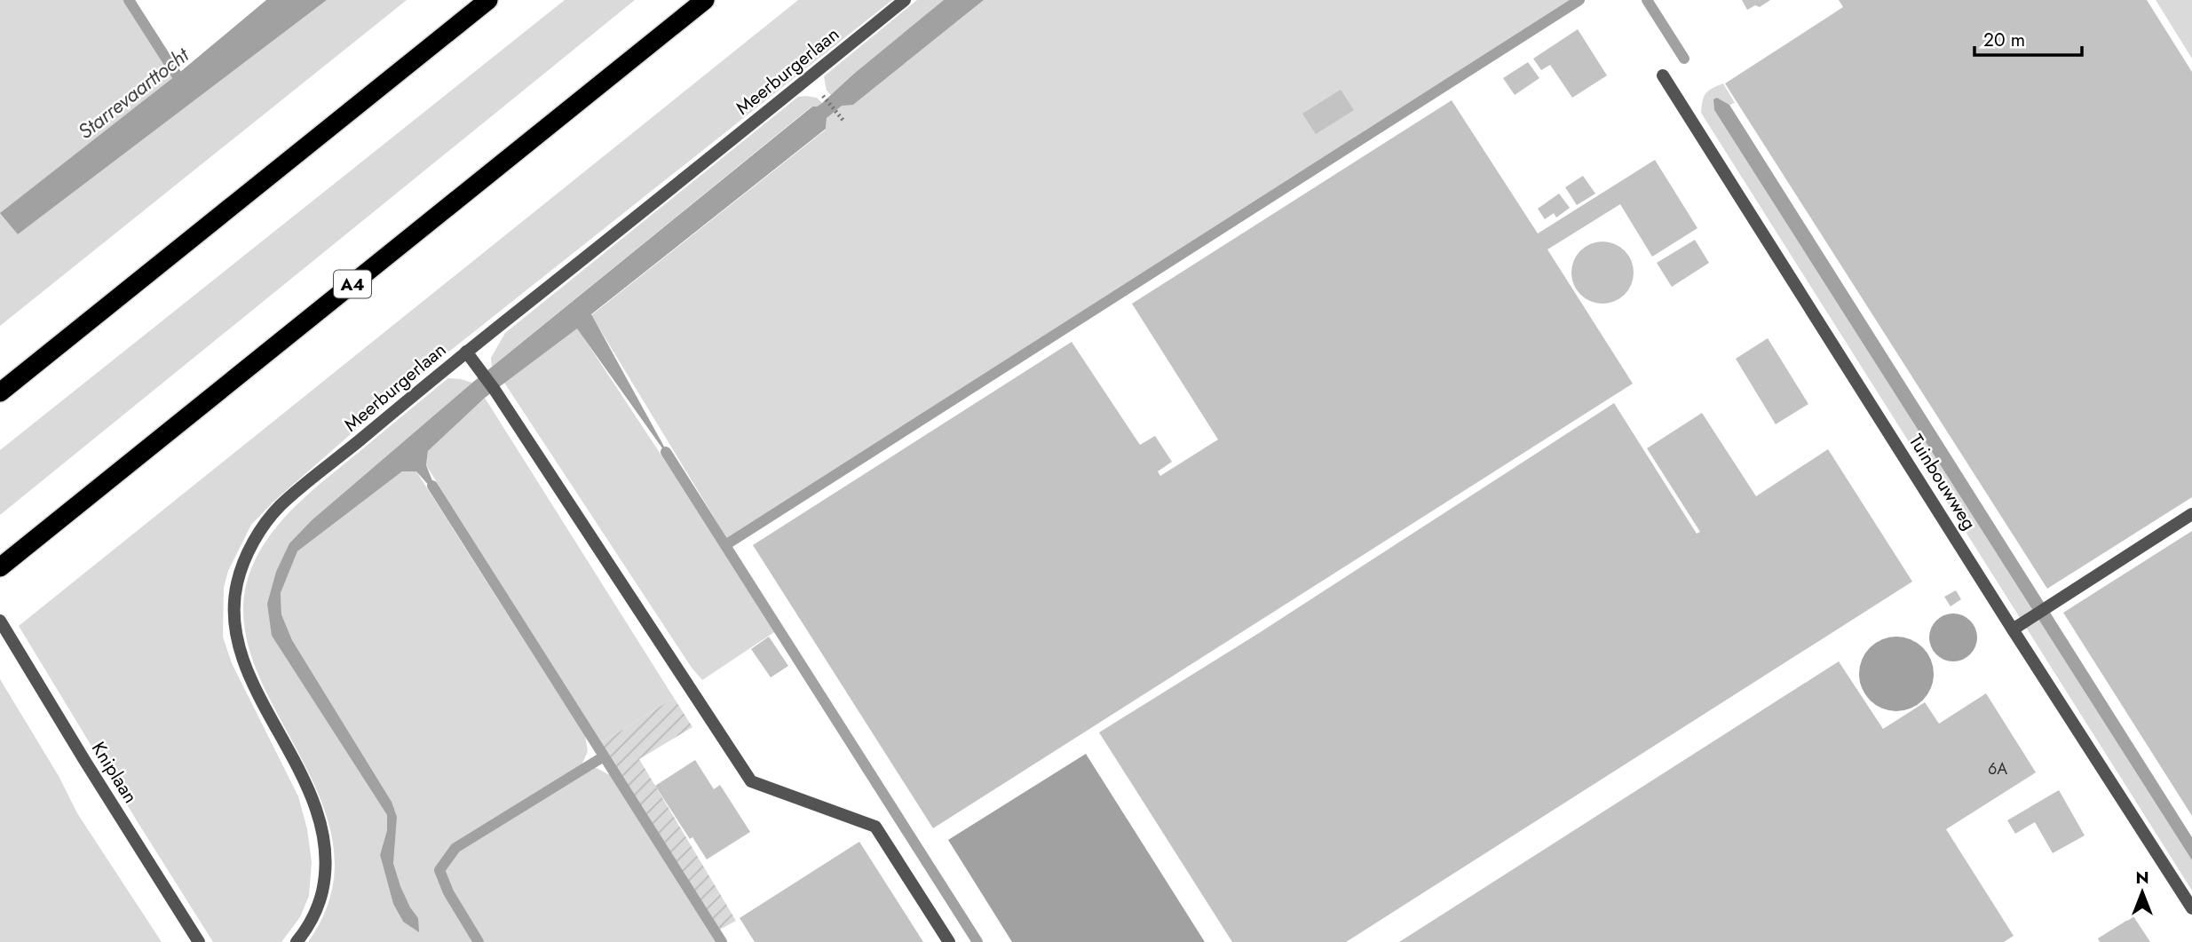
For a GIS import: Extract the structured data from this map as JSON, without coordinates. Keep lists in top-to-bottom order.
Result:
{
  "streets": {
    "highway": ["A4"],
    "street": ["Meerburgerlaan", "Tuinbouwweg", "Kniplaan"]
  },
  "water": ["Starrevaarttocht"],
  "house_numbers": ["6A"],
  "scale_bar": "20 m",
  "north": "top"
}
